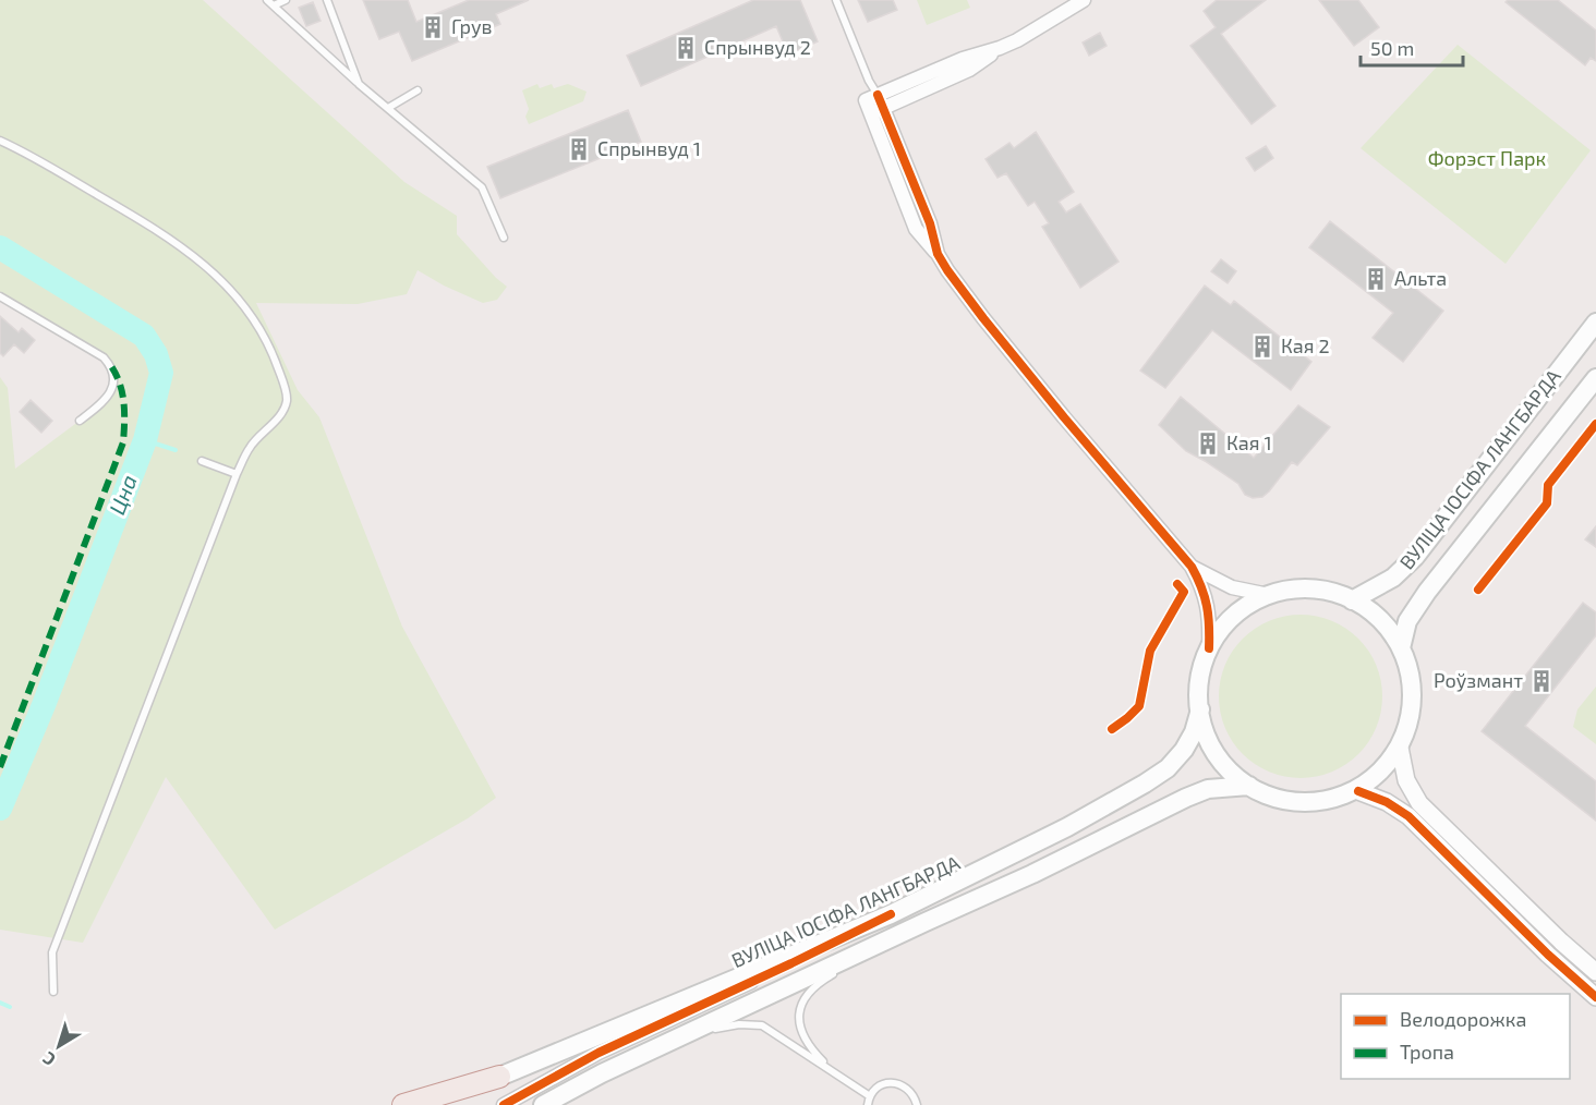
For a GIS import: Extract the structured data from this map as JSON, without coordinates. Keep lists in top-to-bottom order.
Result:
{
  "streets": {
    "main road": ["ВУЛІЦА ІОСІФА ЛАНГБАРДА"]
  },
  "water": ["Цна"],
  "parks": ["Форэст Парк"],
  "places": {
    "building": [
      "Грув",
      "Спрынвуд 2",
      "Спрынвуд 1",
      "Альта",
      "Кая 2",
      "Кая 1",
      "Роўзмант"
    ]
  },
  "legend": ["Велодорожка", "Тропа"],
  "scale_bar": "50 m",
  "north": "bottom left"
}
